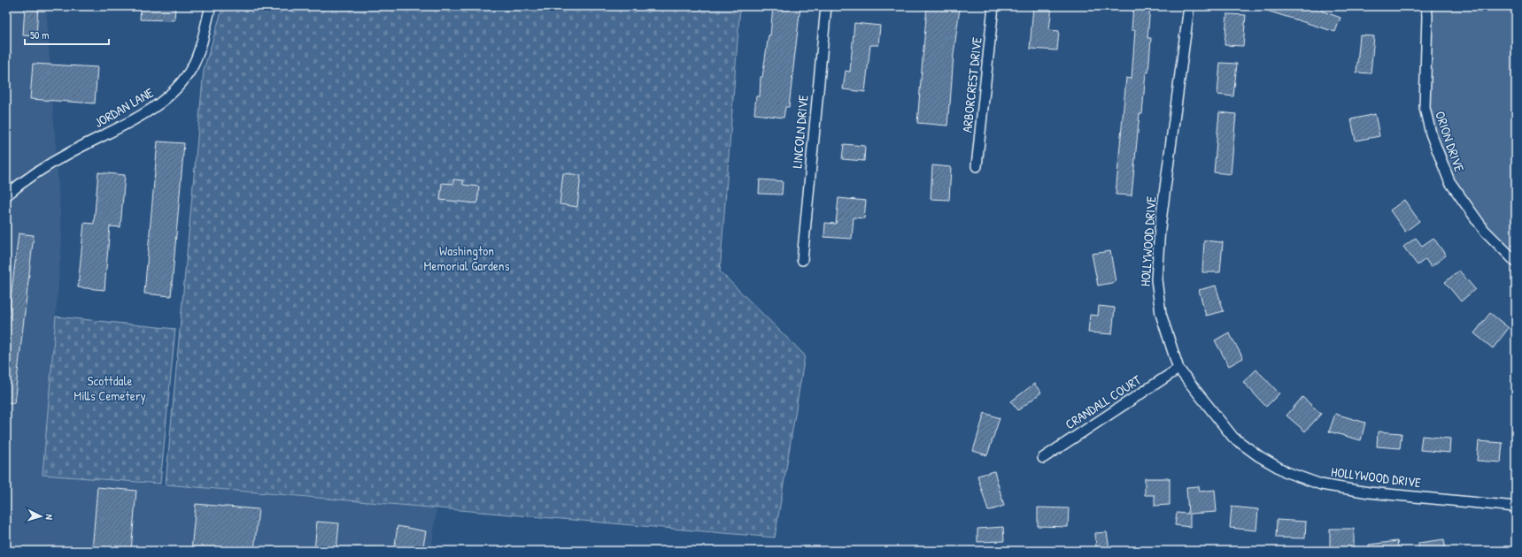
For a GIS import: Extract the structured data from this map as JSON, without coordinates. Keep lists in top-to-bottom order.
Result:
{
  "streets": {
    "street": [
      "ARBORCREST DRIVE",
      "JORDAN LANE",
      "LINCOLN DRIVE",
      "ORION DRIVE",
      "HOLLYWOOD DRIVE",
      "CRANDALL COURT"
    ]
  },
  "crossings": [
    ["HOLLYWOOD DRIVE", "CRANDALL COURT"]
  ],
  "parks": ["Washington Memorial Gardens", "Scottdale Mills Cemetery"],
  "scale_bar": "50 m",
  "north": "right"
}
